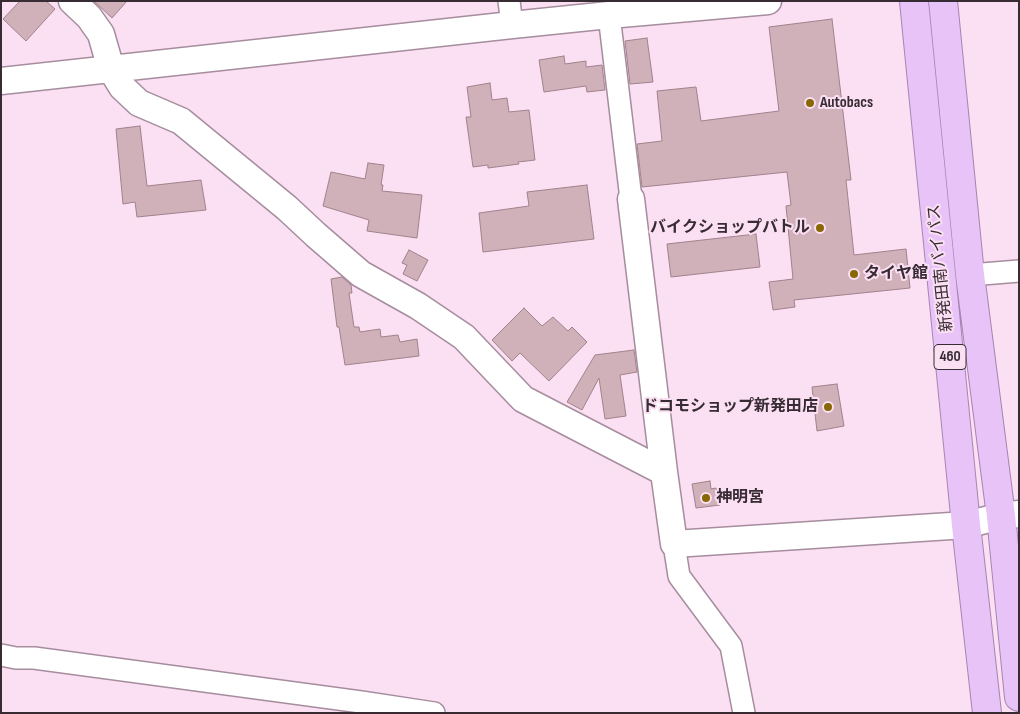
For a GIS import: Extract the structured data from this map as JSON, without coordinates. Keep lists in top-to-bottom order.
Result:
{
  "streets": {
    "highway": ["新発田南バイパス", "460"]
  },
  "places": [
    "Autobacs",
    "バイクショップバトル",
    "タイヤ館",
    "ドコモショップ新発田店",
    "神明宮"
  ]
}
